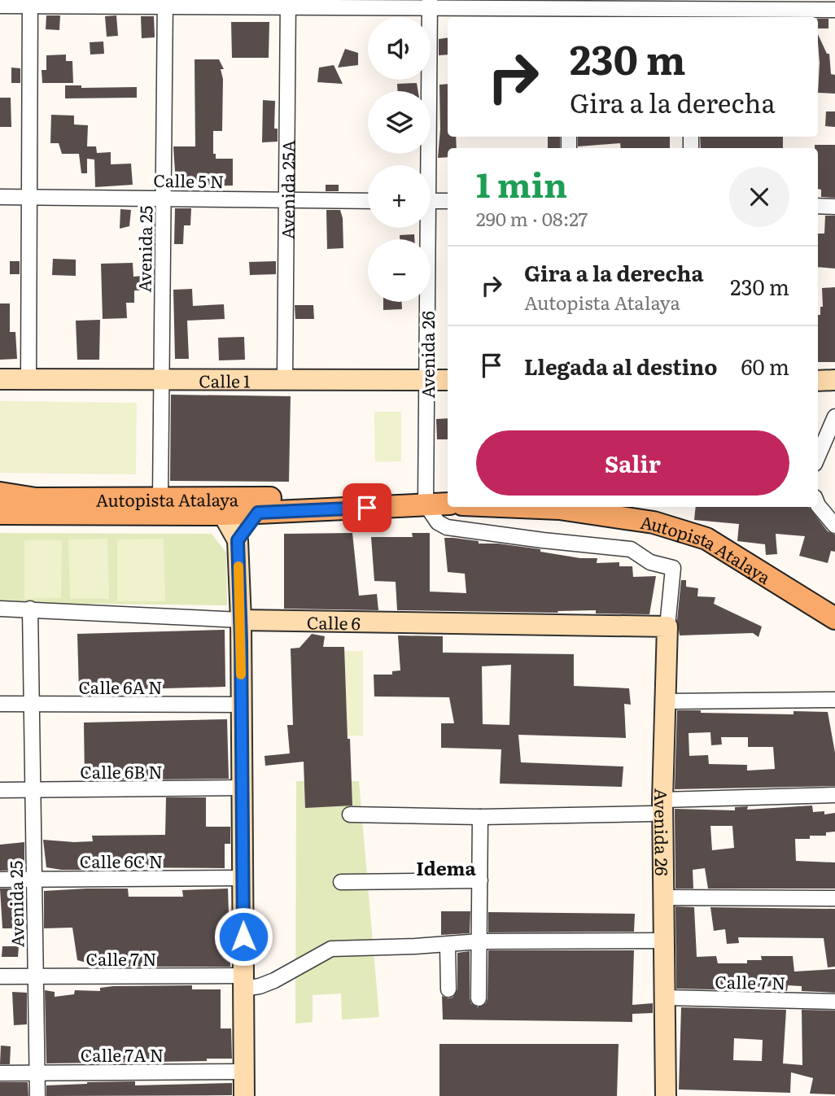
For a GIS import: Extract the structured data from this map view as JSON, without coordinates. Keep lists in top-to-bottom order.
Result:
{
  "streets": {
    "main road": ["Autopista Atalaya"],
    "street": [
      "Calle 5 N",
      "Avenida 25A",
      "Avenida 25",
      "Avenida 26",
      "Calle 1",
      "Calle 6",
      "Calle 6A N",
      "Calle 6B N",
      "Calle 6C N",
      "Calle 7 N",
      "Calle 7A N"
    ]
  },
  "crossings": [
    ["Calle 5 N", "Avenida 25A"],
    ["Calle 5 N", "Avenida 25"],
    ["Avenida 25A", "Calle 1"],
    ["Avenida 25", "Calle 1"],
    ["Avenida 25", "Autopista Atalaya"],
    ["Avenida 25", "Calle 6"],
    ["Avenida 25", "Calle 6A N"],
    ["Avenida 25", "Calle 6B N"],
    ["Avenida 25", "Calle 6C N"],
    ["Avenida 25", "Calle 7 N"],
    ["Avenida 25", "Calle 7A N"],
    ["Avenida 26", "Calle 1"],
    ["Avenida 26", "Autopista Atalaya"],
    ["Avenida 26", "Calle 6"],
    ["Avenida 26", "Calle 7 N"]
  ],
  "districts": ["Idema"],
  "page": {
    "map_buttons": ["+", "−"],
    "turn": ["230 m", "Gira a la derecha"],
    "heading": ["1 min", "290 m · 08:27"],
    "list": [
      {
        "name": "Gira a la derecha",
        "note": "Autopista Atalaya",
        "value": "230 m"
      },
      {
        "name": "Llegada al destino",
        "value": "60 m"
      }
    ],
    "buttons": "Salir"
  }
}
